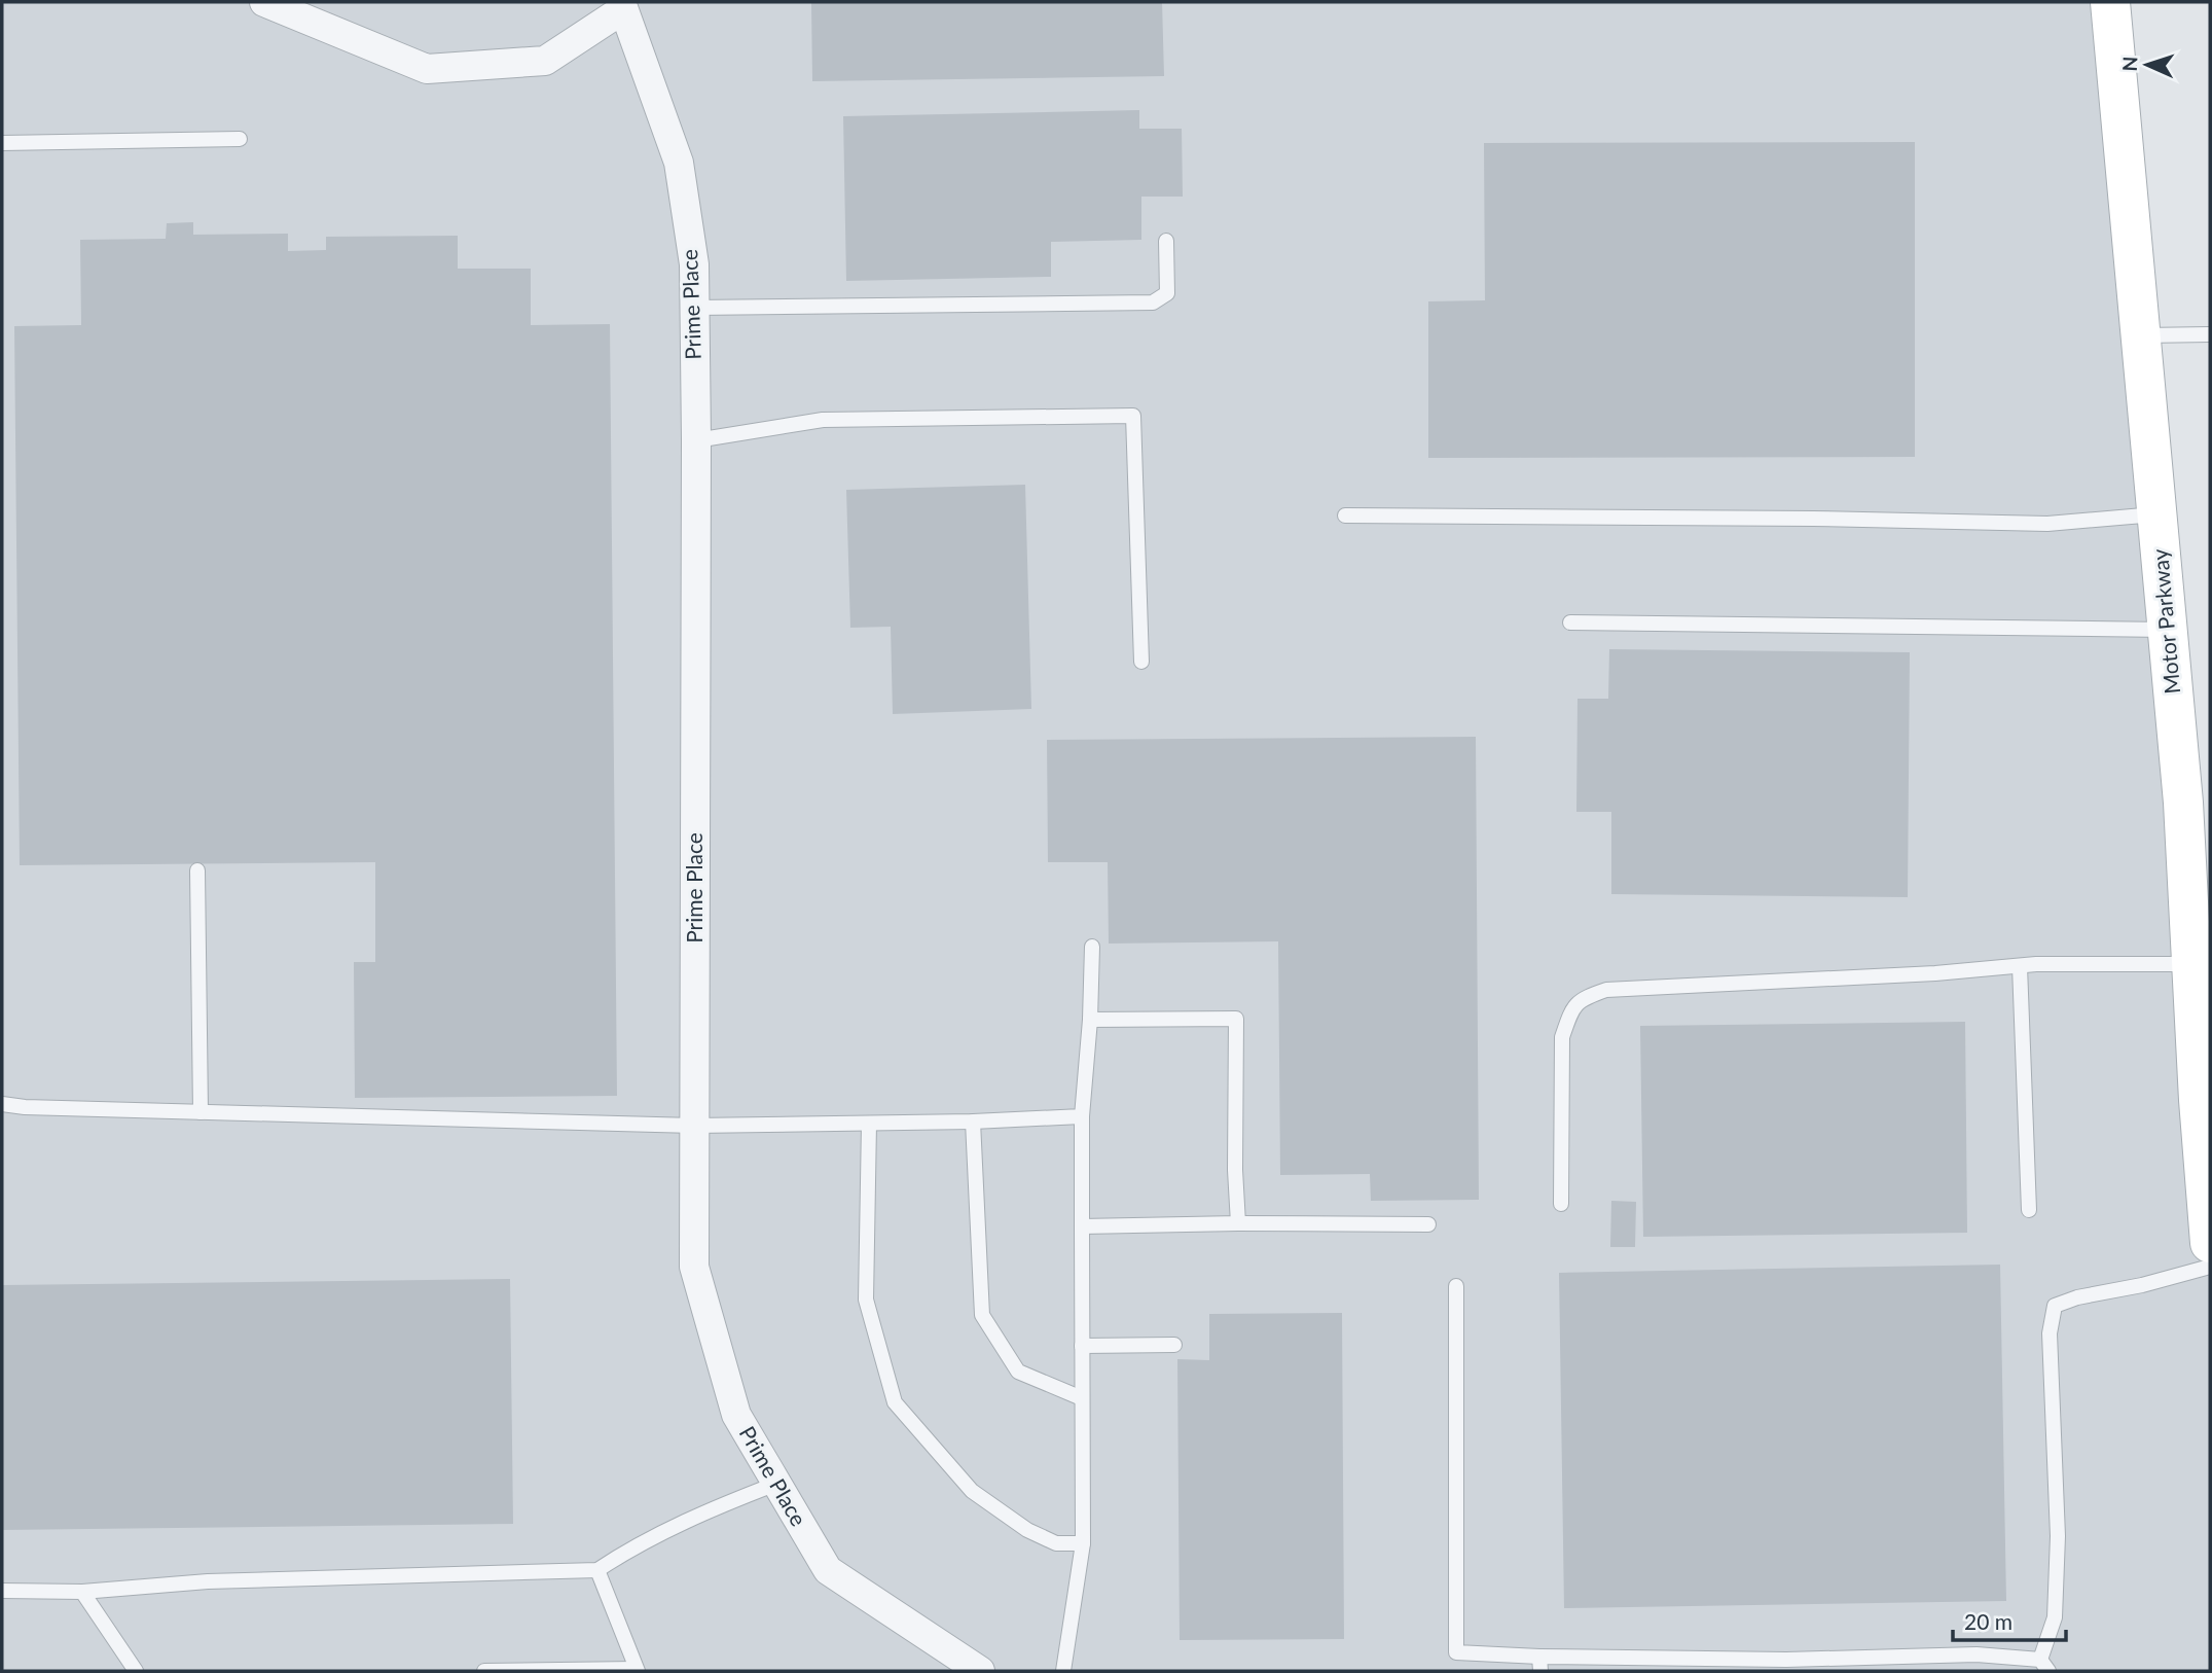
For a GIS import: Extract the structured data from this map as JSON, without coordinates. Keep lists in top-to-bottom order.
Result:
{
  "streets": {
    "main road": ["Motor Parkway"],
    "street": ["Prime Place"]
  },
  "scale_bar": "20 m",
  "north": "left"
}
